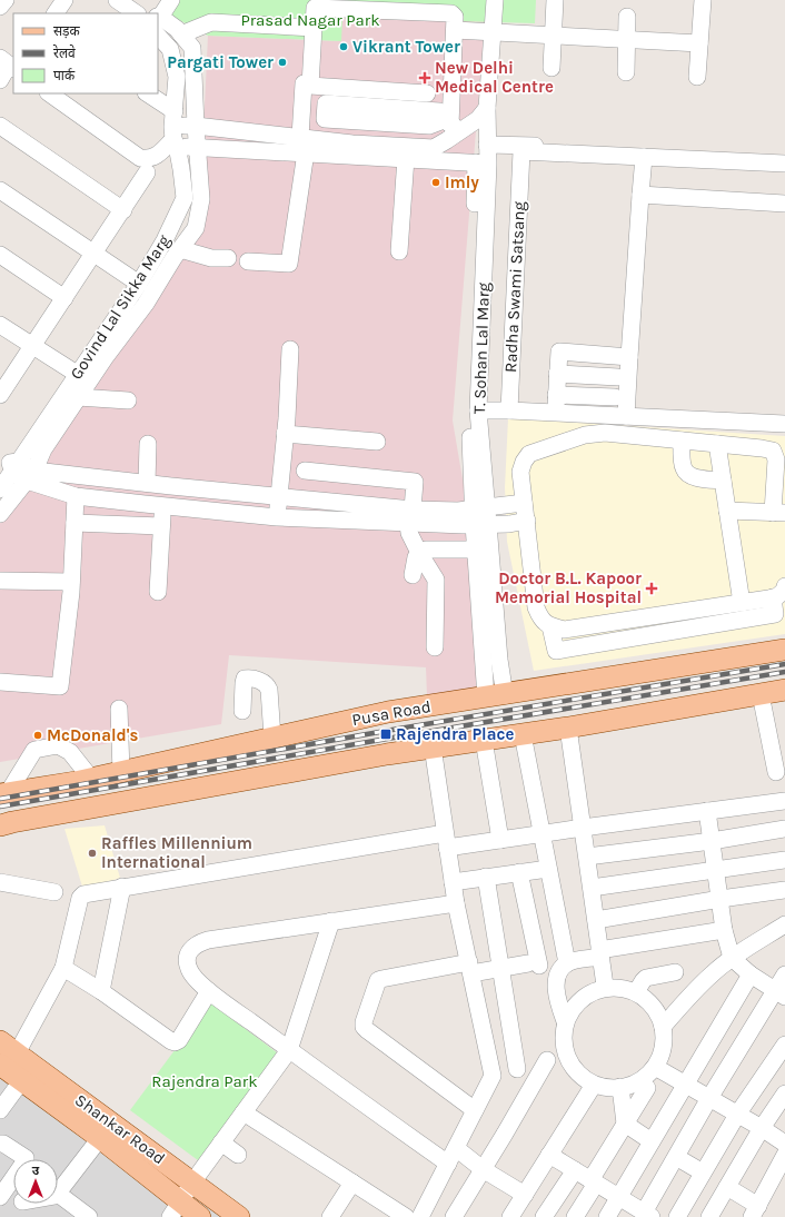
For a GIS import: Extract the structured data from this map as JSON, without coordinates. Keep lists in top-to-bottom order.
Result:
{
  "streets": {
    "main road": ["Pusa Road", "Shankar Road"],
    "street": ["Radha Swami Satsang", "Govind Lal Sikka Marg", "T. Sohan Lal Marg"]
  },
  "crossings": [
    ["T. Sohan Lal Marg", "Pusa Road"]
  ],
  "parks": ["Prasad Nagar Park", "Rajendra Park"],
  "places": {
    "other": [
      "Vikrant Tower",
      "Pargati Tower",
      "Imly",
      "McDonald's",
      "Raffles Millennium International"
    ],
    "health": ["New Delhi Medical Centre", "Doctor B.L. Kapoor Memorial Hospital"],
    "transit": ["Rajendra Place"]
  },
  "legend": ["सड़क", "रेलवे", "पार्क"],
  "north": "top"
}
